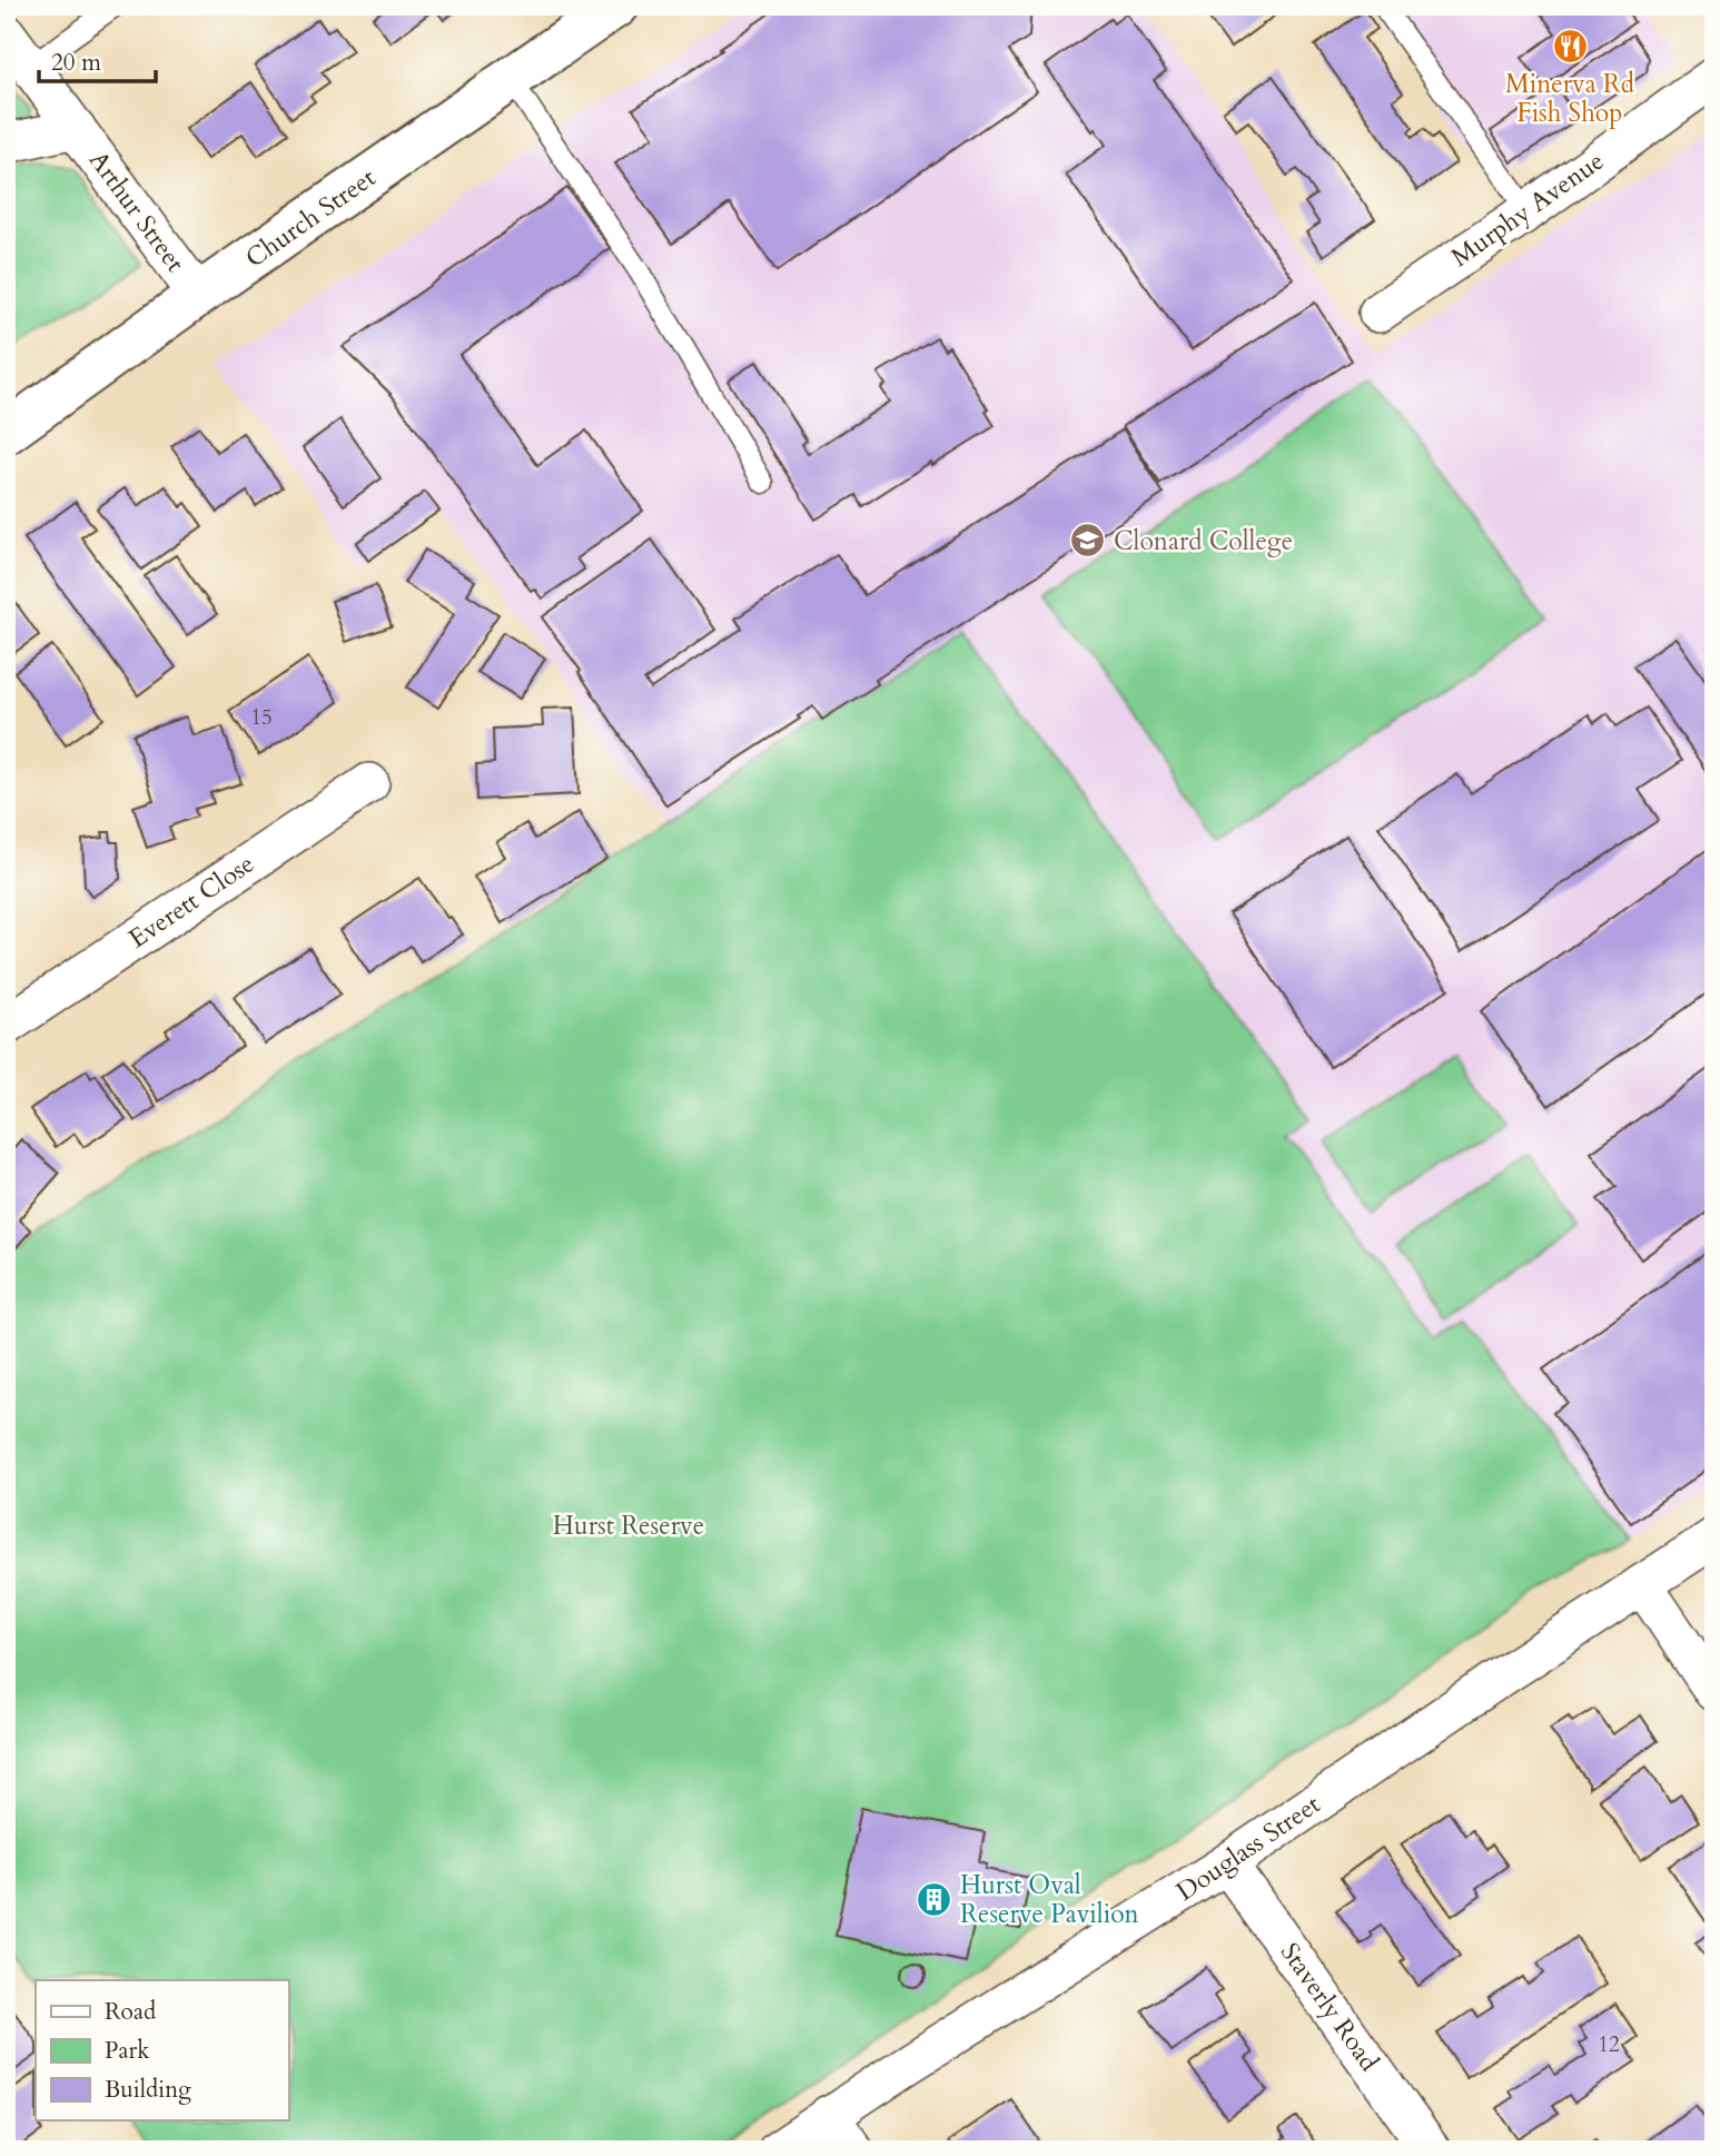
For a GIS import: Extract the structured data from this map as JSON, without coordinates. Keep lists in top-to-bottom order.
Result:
{
  "streets": {
    "street": [
      "Murphy Avenue",
      "Arthur Street",
      "Church Street",
      "Everett Close",
      "Douglass Street",
      "Staverly Road"
    ]
  },
  "crossings": [
    ["Arthur Street", "Church Street"],
    ["Douglass Street", "Staverly Road"]
  ],
  "parks": ["Hurst Reserve"],
  "places": {
    "restaurant": ["Minerva Rd Fish Shop"],
    "school or university": ["Clonard College"],
    "building": ["Hurst Oval Reserve Pavilion"]
  },
  "house_numbers": ["15", "12"],
  "legend": ["Road", "Park", "Building"],
  "scale_bar": "20 m"
}
